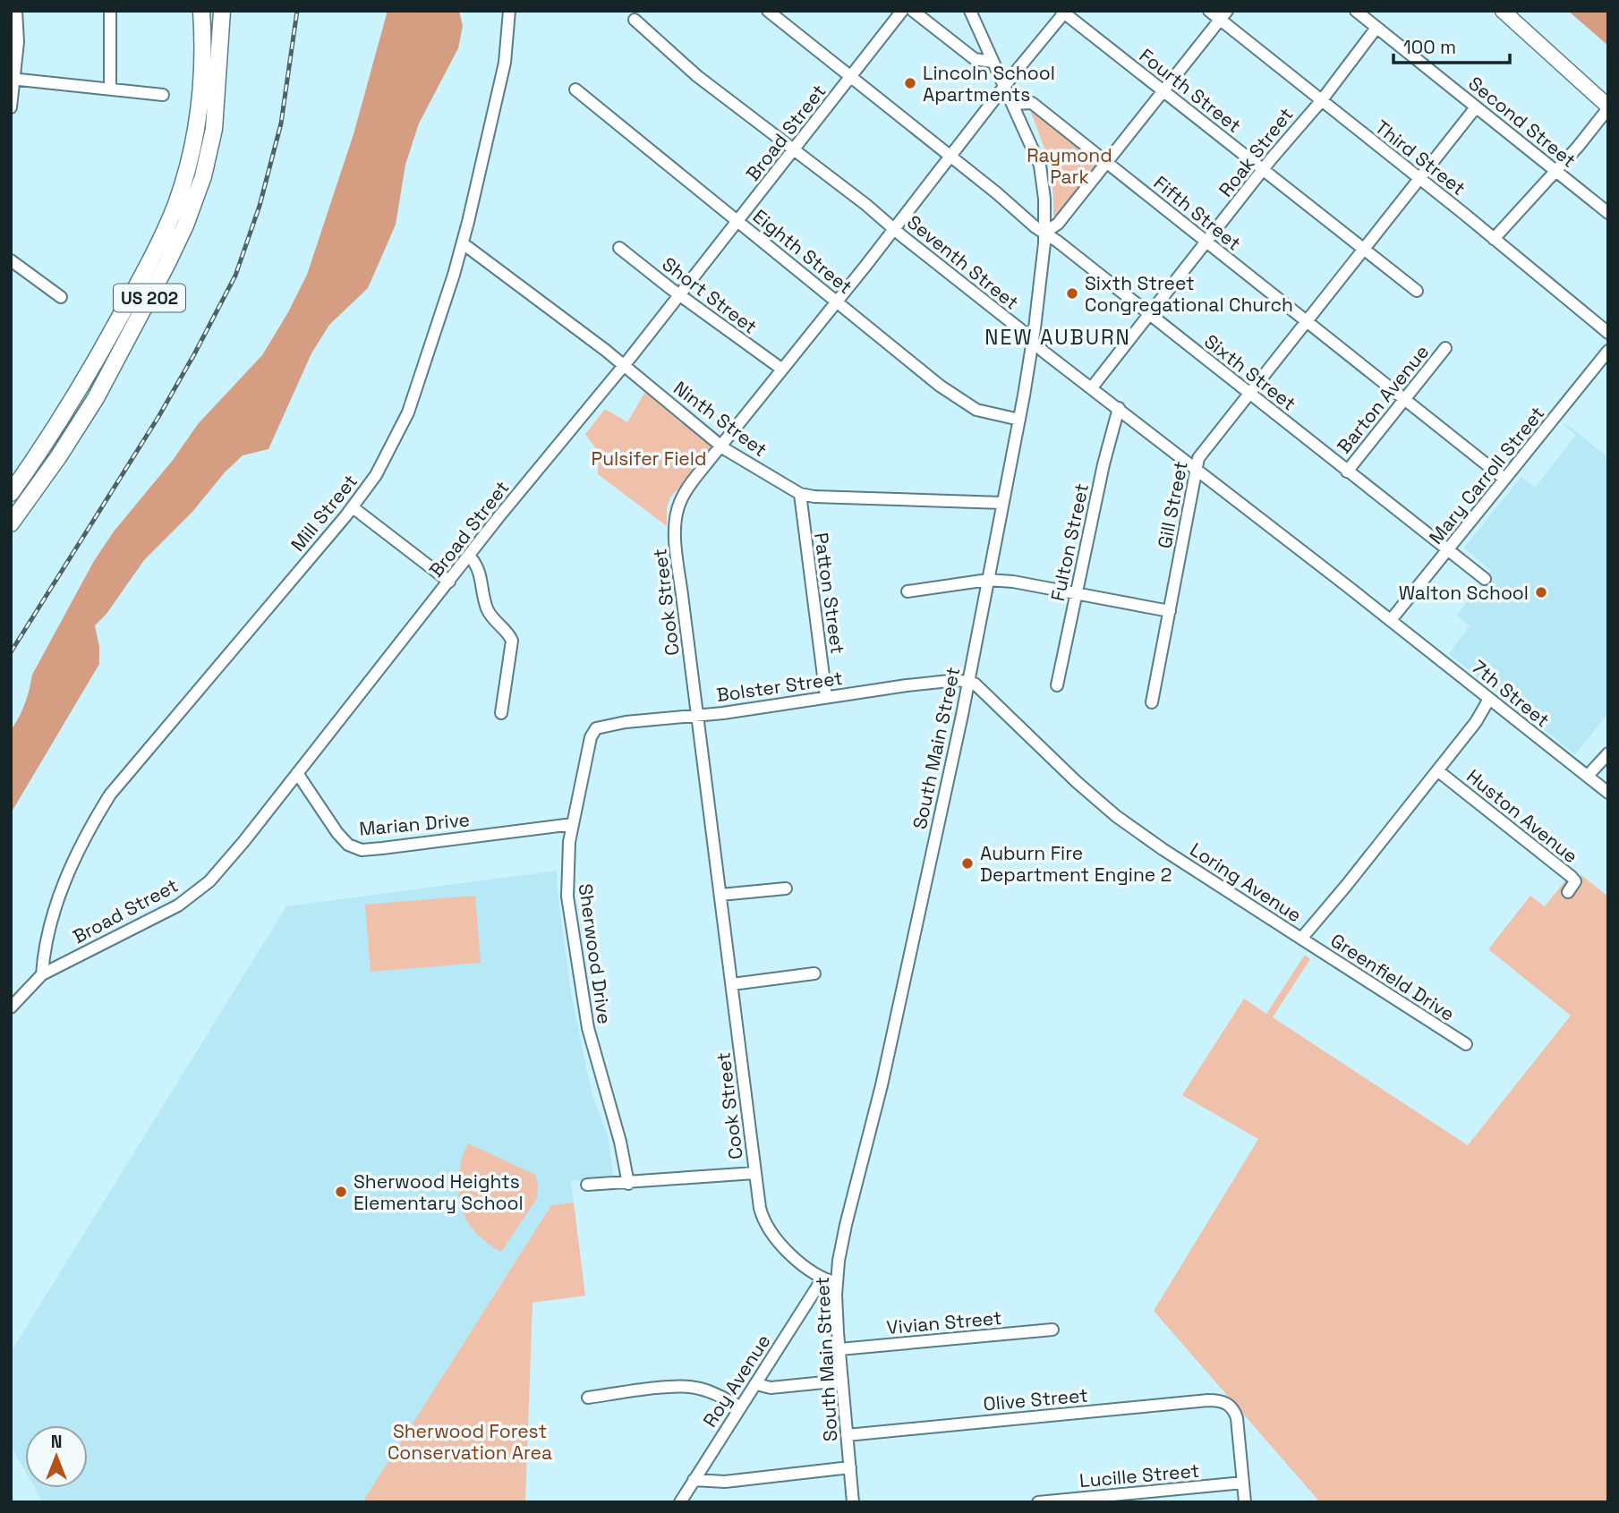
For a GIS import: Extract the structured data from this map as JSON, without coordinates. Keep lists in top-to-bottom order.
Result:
{
  "streets": {
    "highway": ["US 202"],
    "street": [
      "Fourth Street",
      "Second Street",
      "Broad Street",
      "Roak Street",
      "Third Street",
      "Fifth Street",
      "Eighth Street",
      "Seventh Street",
      "Short Street",
      "Sixth Street",
      "Barton Avenue",
      "Ninth Street",
      "Mary Carroll Street",
      "Gill Street",
      "Mill Street",
      "Fulton Street",
      "Patton Street",
      "Cook Street",
      "Bolster Street",
      "7th Street",
      "South Main Street",
      "Huston Avenue",
      "Marian Drive",
      "Loring Avenue",
      "Sherwood Drive",
      "Greenfield Drive",
      "Vivian Street",
      "Roy Avenue",
      "Olive Street",
      "Lucille Street"
    ]
  },
  "crossings": [
    ["Fourth Street", "Roak Street"],
    ["Fourth Street", "Gill Street"],
    ["Fourth Street", "Cook Street"],
    ["Second Street", "Roak Street"],
    ["Second Street", "Gill Street"],
    ["Broad Street", "Eighth Street"],
    ["Broad Street", "Seventh Street"],
    ["Broad Street", "Short Street"],
    ["Broad Street", "Sixth Street"],
    ["Broad Street", "Ninth Street"],
    ["Broad Street", "Mill Street"],
    ["Broad Street", "Marian Drive"],
    ["Roak Street", "Third Street"],
    ["Roak Street", "Fifth Street"],
    ["Roak Street", "Seventh Street"],
    ["Roak Street", "Sixth Street"],
    ["Third Street", "Gill Street"],
    ["Fifth Street", "Barton Avenue"],
    ["Fifth Street", "Mary Carroll Street"],
    ["Fifth Street", "Gill Street"],
    ["Fifth Street", "South Main Street"],
    ["Eighth Street", "Cook Street"],
    ["Eighth Street", "South Main Street"],
    ["Seventh Street", "Mary Carroll Street"],
    ["Seventh Street", "Gill Street"],
    ["Seventh Street", "Fulton Street"],
    ["Seventh Street", "Cook Street"],
    ["Seventh Street", "7th Street"],
    ["Seventh Street", "South Main Street"],
    ["Short Street", "Cook Street"],
    ["Sixth Street", "Barton Avenue"],
    ["Sixth Street", "Mary Carroll Street"],
    ["Sixth Street", "Gill Street"],
    ["Sixth Street", "Cook Street"],
    ["Sixth Street", "South Main Street"],
    ["Ninth Street", "Mill Street"],
    ["Ninth Street", "Patton Street"],
    ["Ninth Street", "Cook Street"],
    ["Ninth Street", "South Main Street"],
    ["Mary Carroll Street", "7th Street"],
    ["Patton Street", "Bolster Street"],
    ["Cook Street", "Bolster Street"],
    ["Cook Street", "South Main Street"],
    ["Cook Street", "Roy Avenue"],
    ["Bolster Street", "South Main Street"],
    ["Bolster Street", "Loring Avenue"],
    ["Bolster Street", "Sherwood Drive"],
    ["7th Street", "Loring Avenue"],
    ["South Main Street", "Loring Avenue"],
    ["South Main Street", "Vivian Street"],
    ["South Main Street", "Olive Street"],
    ["Huston Avenue", "Loring Avenue"],
    ["Marian Drive", "Sherwood Drive"],
    ["Loring Avenue", "Greenfield Drive"],
    ["Olive Street", "Lucille Street"]
  ],
  "districts": ["NEW AUBURN"],
  "parks": ["Raymond Park", "Pulsifer Field", "Sherwood Forest Conservation Area"],
  "places": [
    "Lincoln School Apartments",
    "Sixth Street Congregational Church",
    "Walton School",
    "Auburn Fire Department Engine 2",
    "Sherwood Heights Elementary School"
  ],
  "scale_bar": "100 m",
  "north": "top"
}
